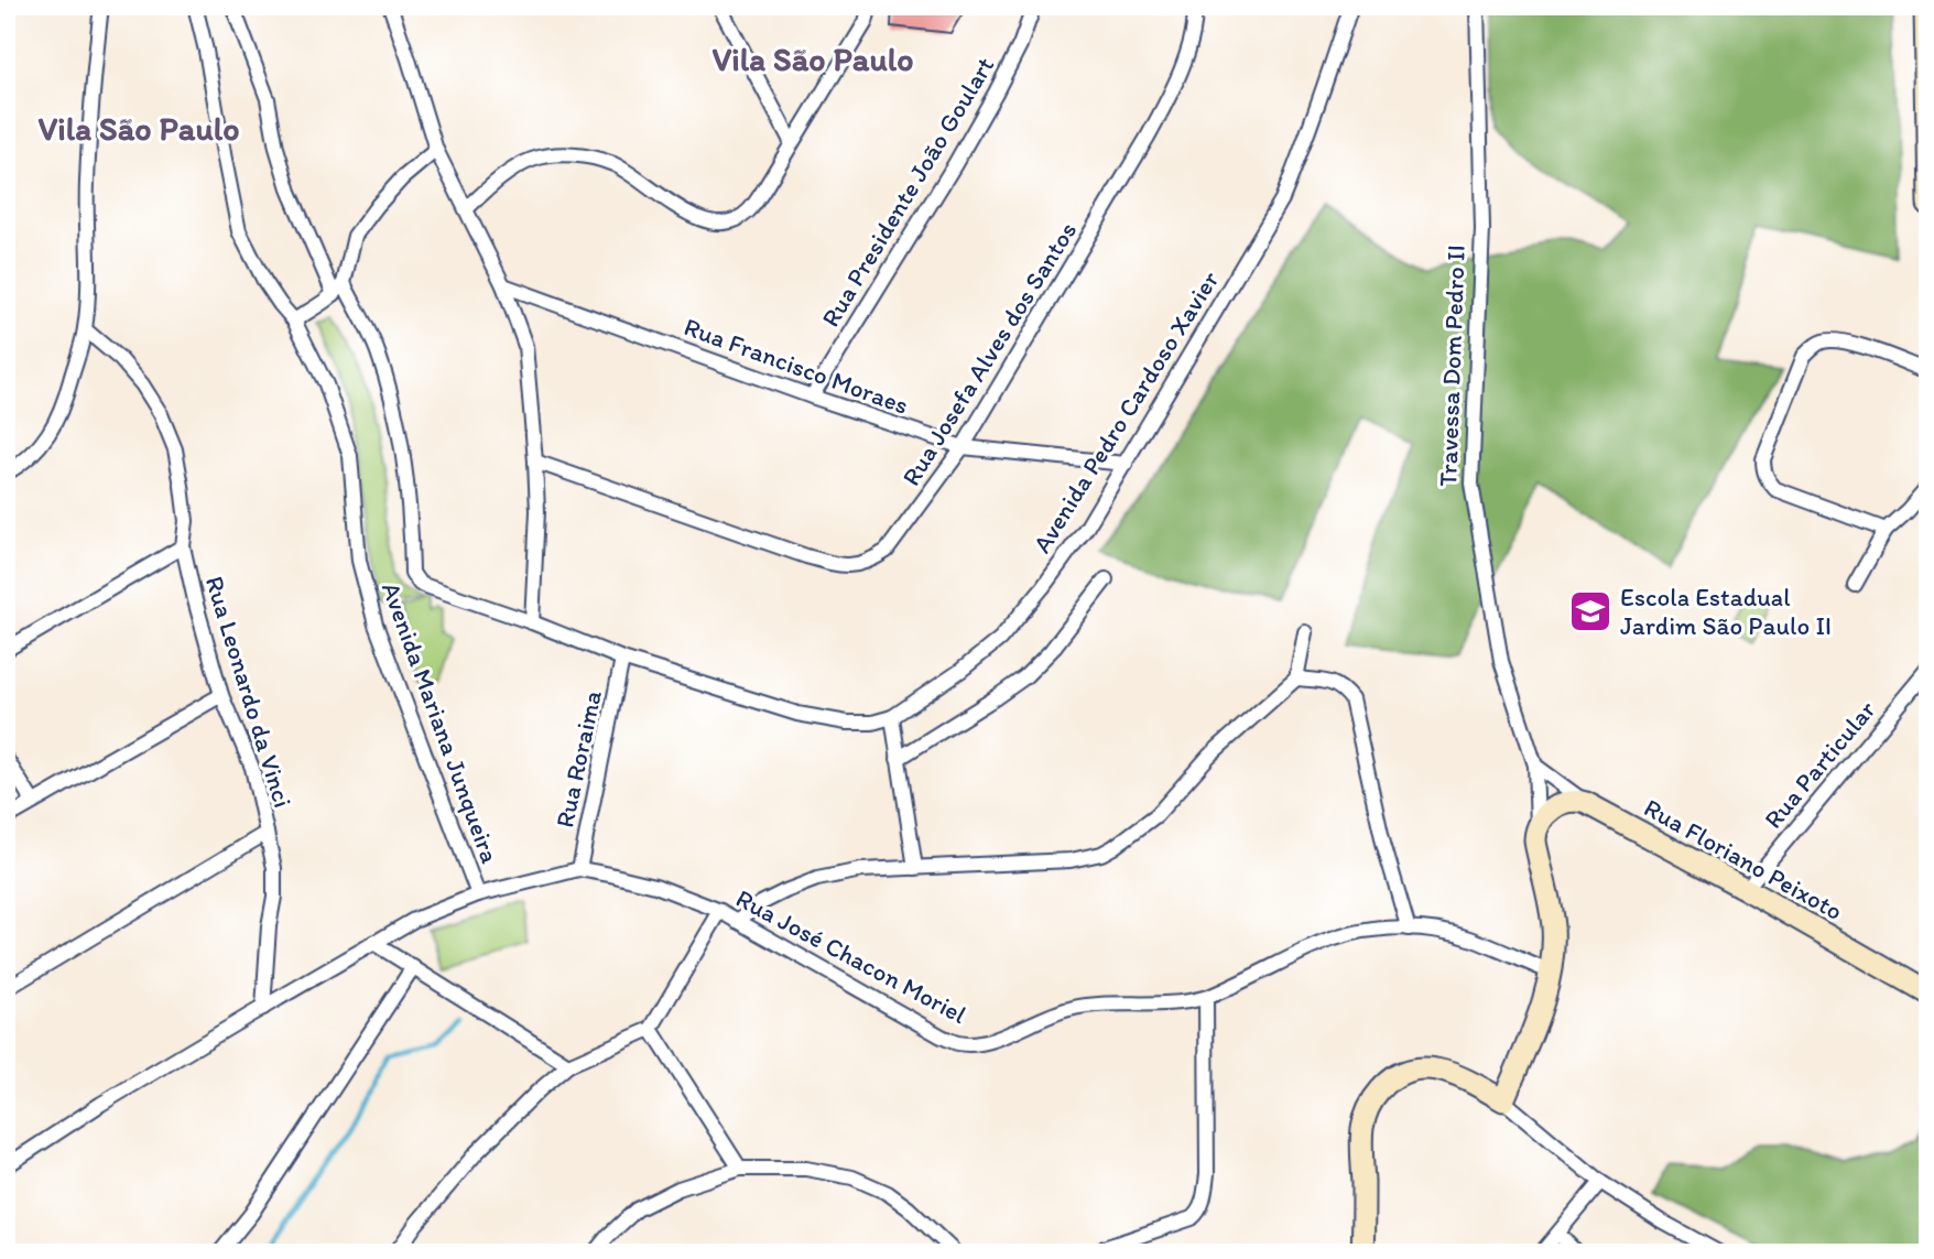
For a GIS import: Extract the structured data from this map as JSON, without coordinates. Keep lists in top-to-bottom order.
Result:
{
  "streets": {
    "street": [
      "Rua Presidente João Goulart",
      "Rua Josefa Alves dos Santos",
      "Rua Francisco Moraes",
      "Travessa Dom Pedro II",
      "Avenida Pedro Cardoso Xavier",
      "Rua Leonardo da Vinci",
      "Avenida Mariana Junqueira",
      "Rua Roraima",
      "Rua Particular",
      "Rua Floriano Peixoto",
      "Rua José Chacon Moriel"
    ]
  },
  "crossings": [
    ["Rua Presidente João Goulart", "Rua Francisco Moraes"],
    ["Rua Josefa Alves dos Santos", "Rua Francisco Moraes"],
    ["Rua Francisco Moraes", "Avenida Pedro Cardoso Xavier"],
    ["Travessa Dom Pedro II", "Rua José Chacon Moriel"],
    ["Avenida Pedro Cardoso Xavier", "Rua Roraima"],
    ["Rua Leonardo da Vinci", "Avenida Mariana Junqueira"],
    ["Avenida Mariana Junqueira", "Rua José Chacon Moriel"],
    ["Rua Roraima", "Rua José Chacon Moriel"],
    ["Rua Particular", "Rua Floriano Peixoto"]
  ],
  "districts": ["Vila São Paulo", "Vila São Paulo"],
  "places": {
    "school or university": ["Escola Estadual Jardim São Paulo II"]
  }
}
